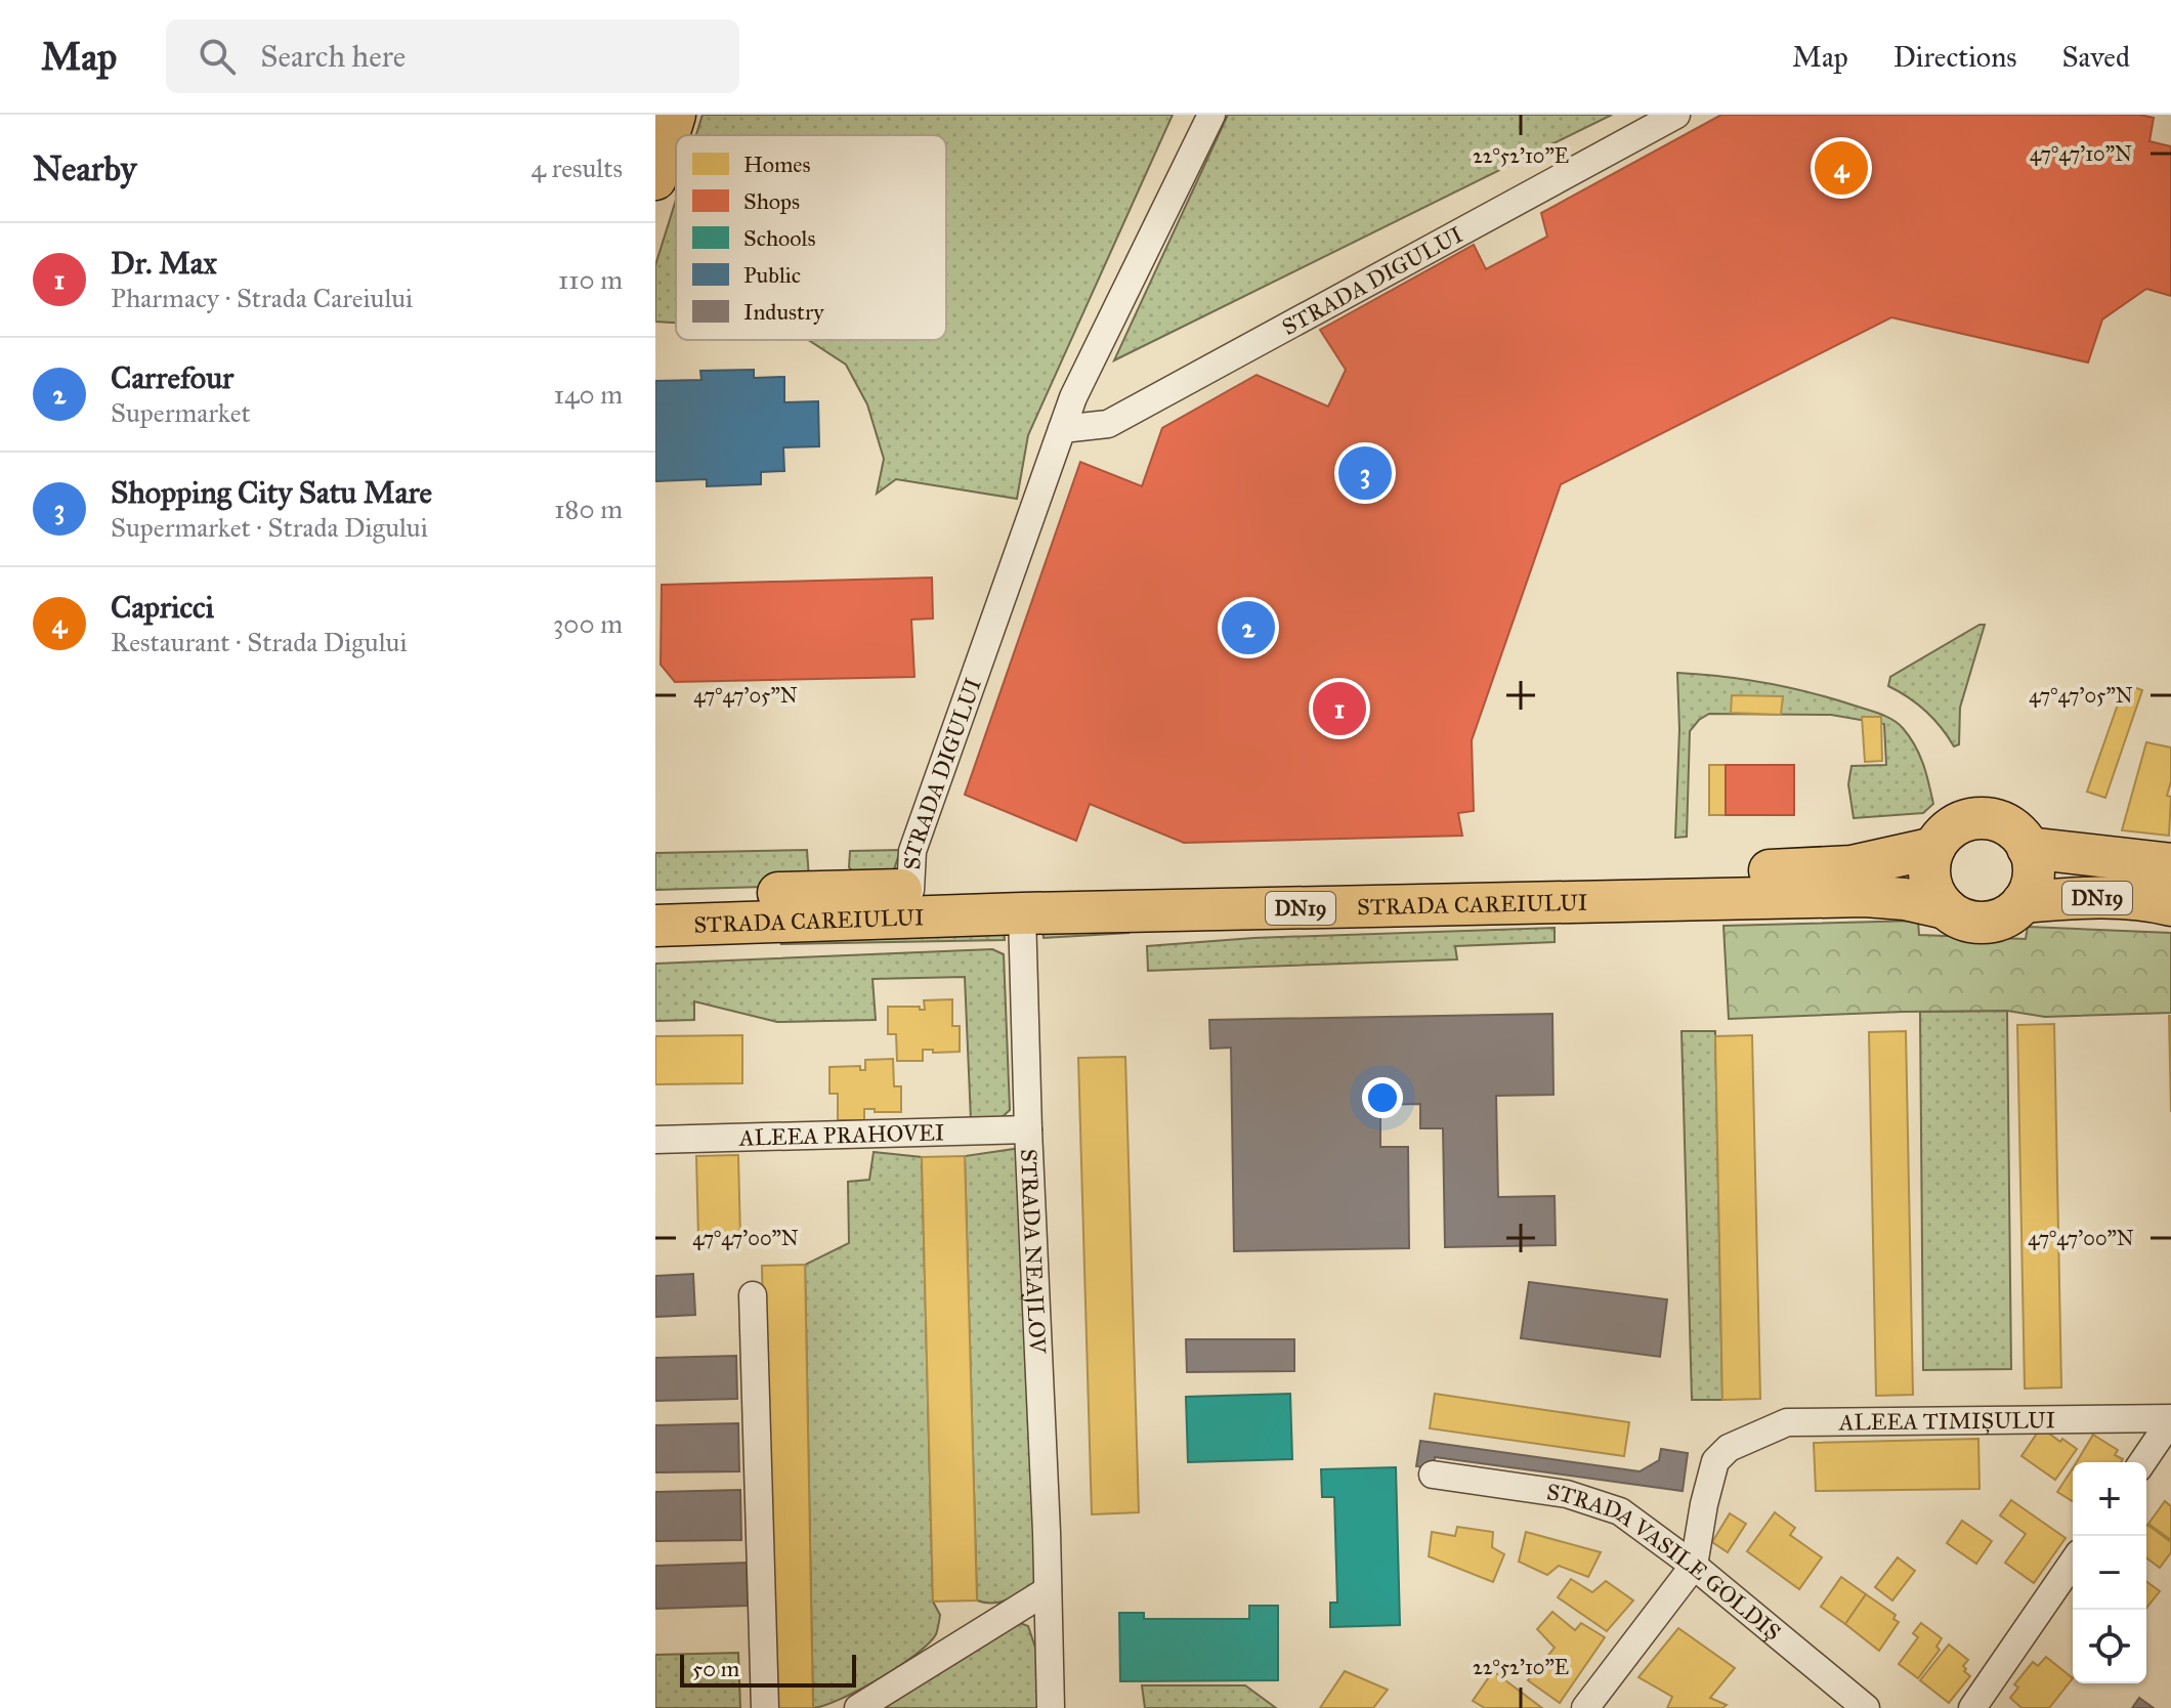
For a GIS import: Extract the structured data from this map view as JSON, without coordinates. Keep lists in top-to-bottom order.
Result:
{
  "streets": {
    "main road": ["DN19", "STRADA CAREIULUI"],
    "street": [
      "STRADA DIGULUI",
      "ALEEA PRAHOVEI",
      "STRADA NEAJLOV",
      "ALEEA TIMIȘULUI",
      "STRADA VASILE GOLDIȘ"
    ]
  },
  "crossings": [
    ["STRADA DIGULUI", "STRADA CAREIULUI"],
    ["DN19", "STRADA CAREIULUI"],
    ["STRADA CAREIULUI", "STRADA NEAJLOV"],
    ["ALEEA PRAHOVEI", "STRADA NEAJLOV"],
    ["ALEEA TIMIȘULUI", "STRADA VASILE GOLDIȘ"]
  ],
  "legend": [
    "Homes",
    "Shops",
    "Schools",
    "Public",
    "Industry"
  ],
  "scale_bar": "50 m",
  "page": {
    "header": "Map",
    "search": "Search here",
    "nav": ["Map", "Directions", "Saved"],
    "heading": ["Nearby", "4 results"],
    "pins": [
      "4",
      "3",
      "2",
      "1"
    ],
    "list": [
      {
        "mark": "1",
        "name": "Dr. Max",
        "note": "Pharmacy · Strada Careiului",
        "value": "110 m"
      },
      {
        "mark": "2",
        "name": "Carrefour",
        "note": "Supermarket",
        "value": "140 m"
      },
      {
        "mark": "3",
        "name": "Shopping City Satu Mare",
        "note": "Supermarket · Strada Digului",
        "value": "180 m"
      },
      {
        "mark": "4",
        "name": "Capricci",
        "note": "Restaurant · Strada Digului",
        "value": "300 m"
      }
    ],
    "map_buttons": ["+", "−"],
    "scale": "50 m"
  },
  "coordinates": [
    "47°47'10\"N",
    "22°52'10\"E",
    "47°47'05\"N",
    "47°47'00\"N"
  ]
}
